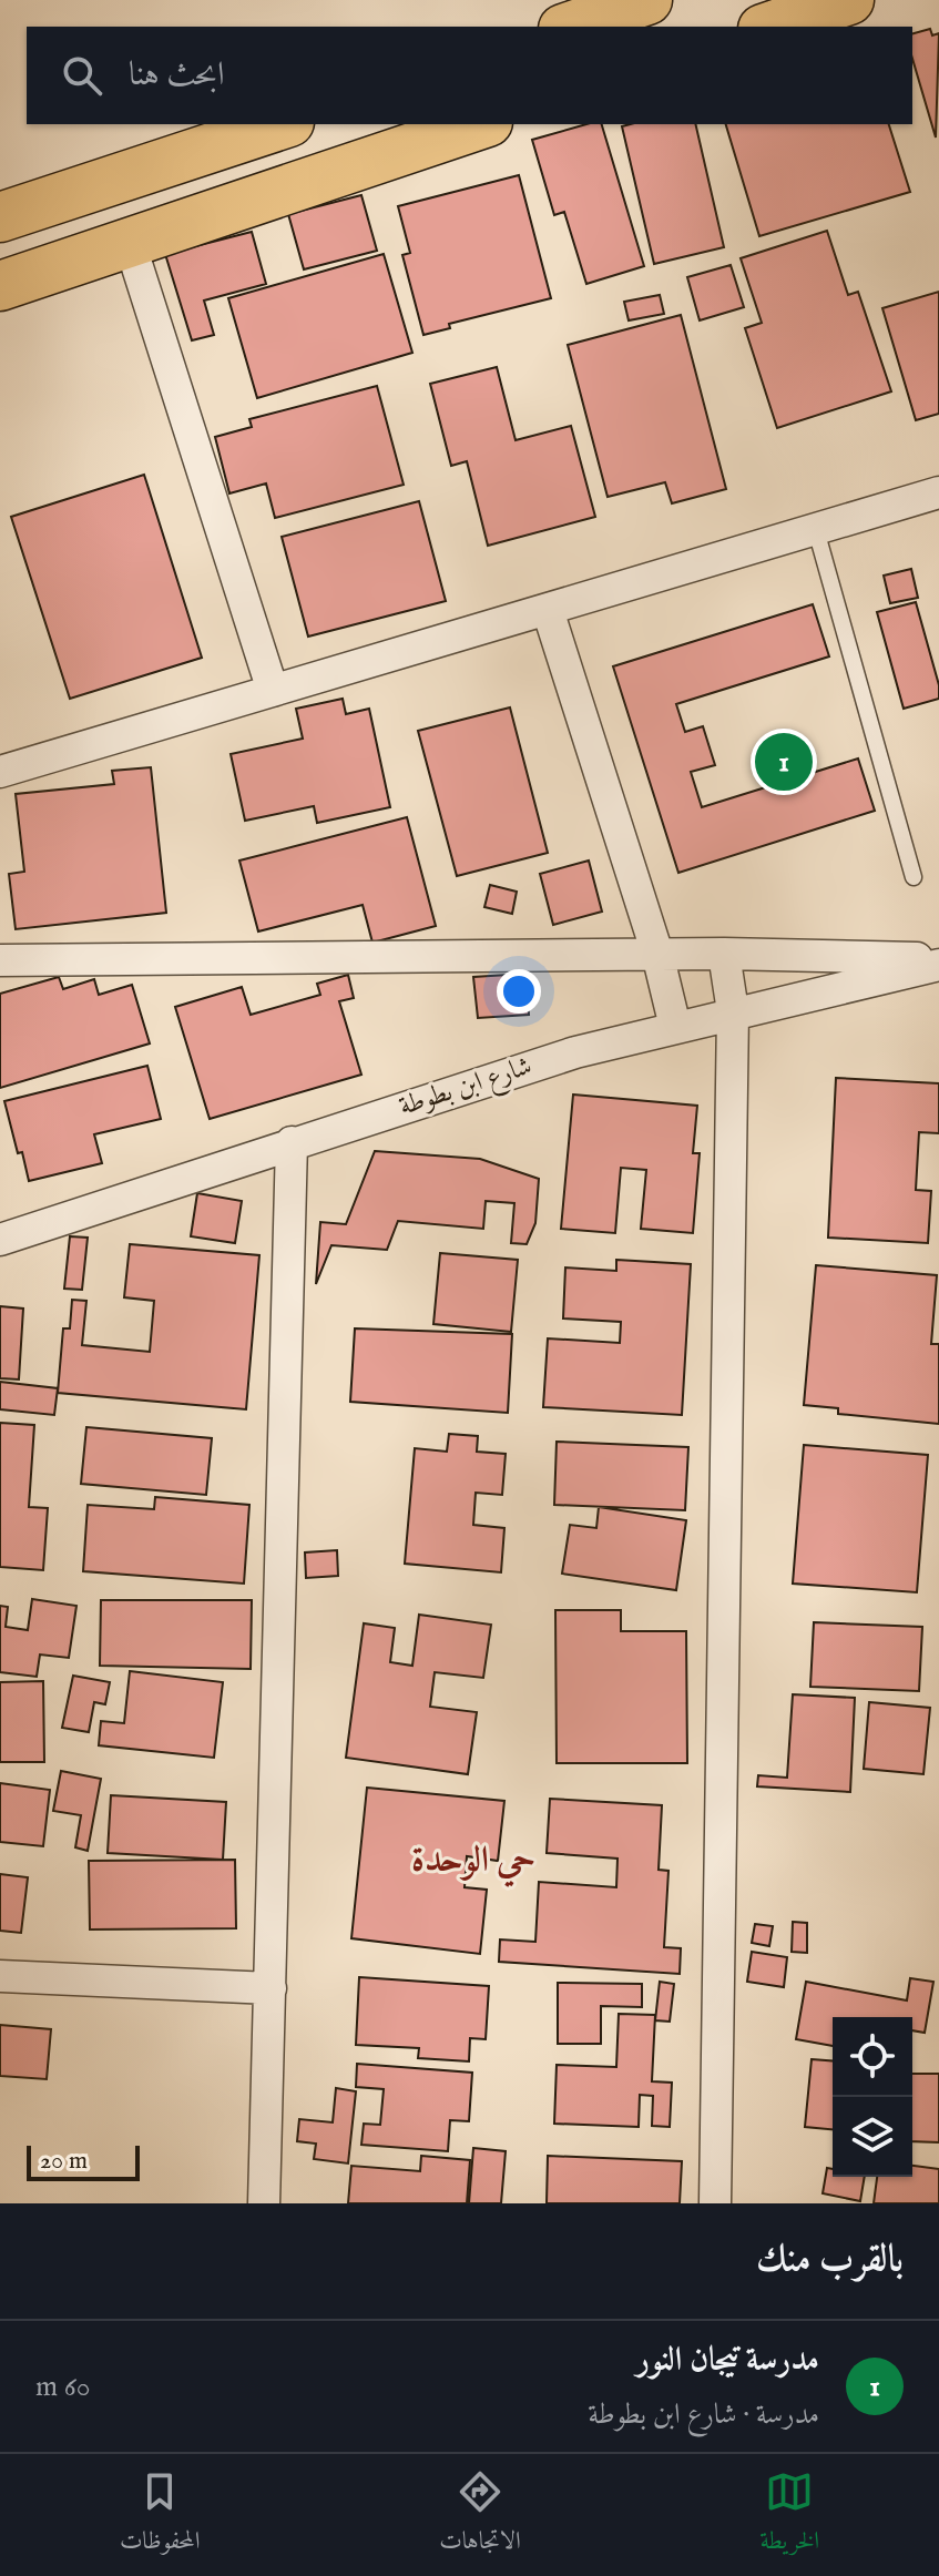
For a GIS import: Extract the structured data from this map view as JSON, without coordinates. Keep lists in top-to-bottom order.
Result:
{
  "streets": {
    "street": ["شارع ابن بطوطة"]
  },
  "districts": ["حي الوحدة"],
  "scale_bar": "20 m",
  "page": {
    "search": "ابحث هنا",
    "pins": "1",
    "scale": "20 m",
    "heading": "بالقرب منك",
    "list": [
      {
        "mark": "1",
        "name": "مدرسة تيجان النور",
        "note": "مدرسة · شارع ابن بطوطة",
        "value": "60 m"
      }
    ],
    "nav": ["الخريطة", "الاتجاهات", "المحفوظات"]
  }
}
